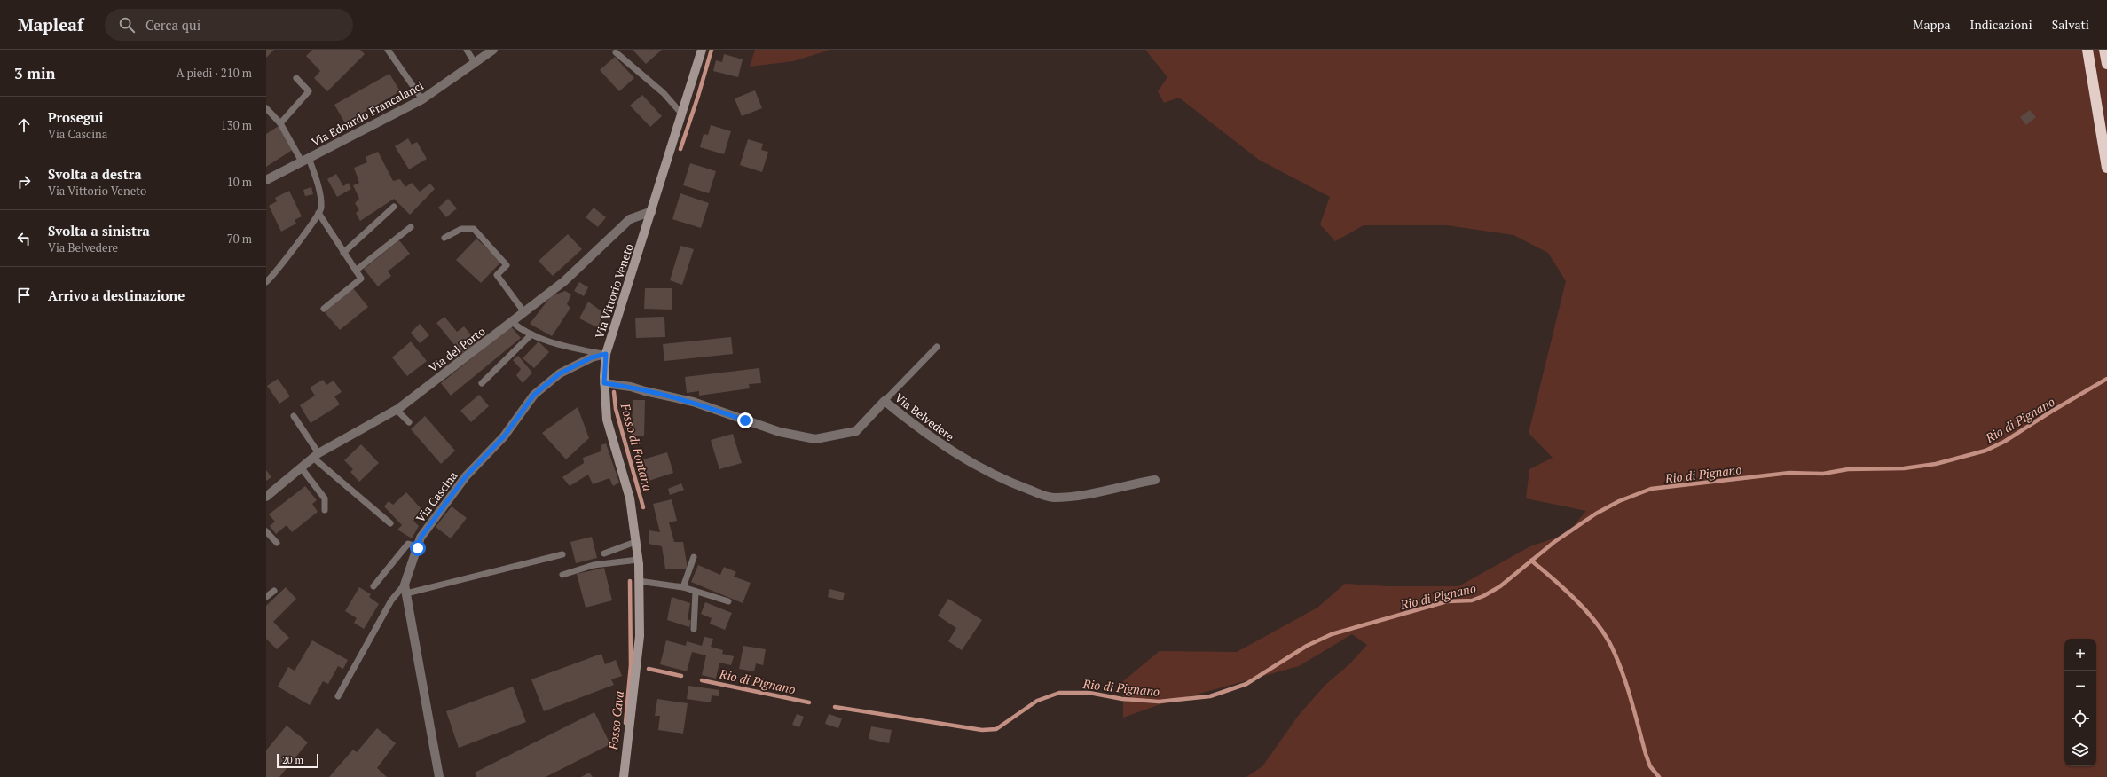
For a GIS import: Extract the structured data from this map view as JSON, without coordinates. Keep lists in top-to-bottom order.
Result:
{
  "streets": {
    "street": [
      "Via Edoardo Francalanci",
      "Via Vittorio Veneto",
      "Via del Porto",
      "Via Belvedere",
      "Via Cascina"
    ]
  },
  "crossings": [
    ["Via Vittorio Veneto", "Via del Porto"],
    ["Via Vittorio Veneto", "Via Belvedere"],
    ["Via Vittorio Veneto", "Via Cascina"]
  ],
  "water": ["Rio di Pignano", "Fosso di Fontana", "Fosso Cava"],
  "scale_bar": "20 m",
  "page": {
    "header": "Mapleaf",
    "search": "Cerca qui",
    "nav": ["Mappa", "Indicazioni", "Salvati"],
    "heading": ["3 min", "A piedi · 210 m"],
    "list": [
      ["Prosegui", "Via Cascina", "130 m"],
      ["Svolta a destra", "Via Vittorio Veneto", "10 m"],
      ["Svolta a sinistra", "Via Belvedere", "70 m"],
      "Arrivo a destinazione"
    ],
    "map_buttons": ["+", "−"],
    "scale": "20 m"
  }
}
